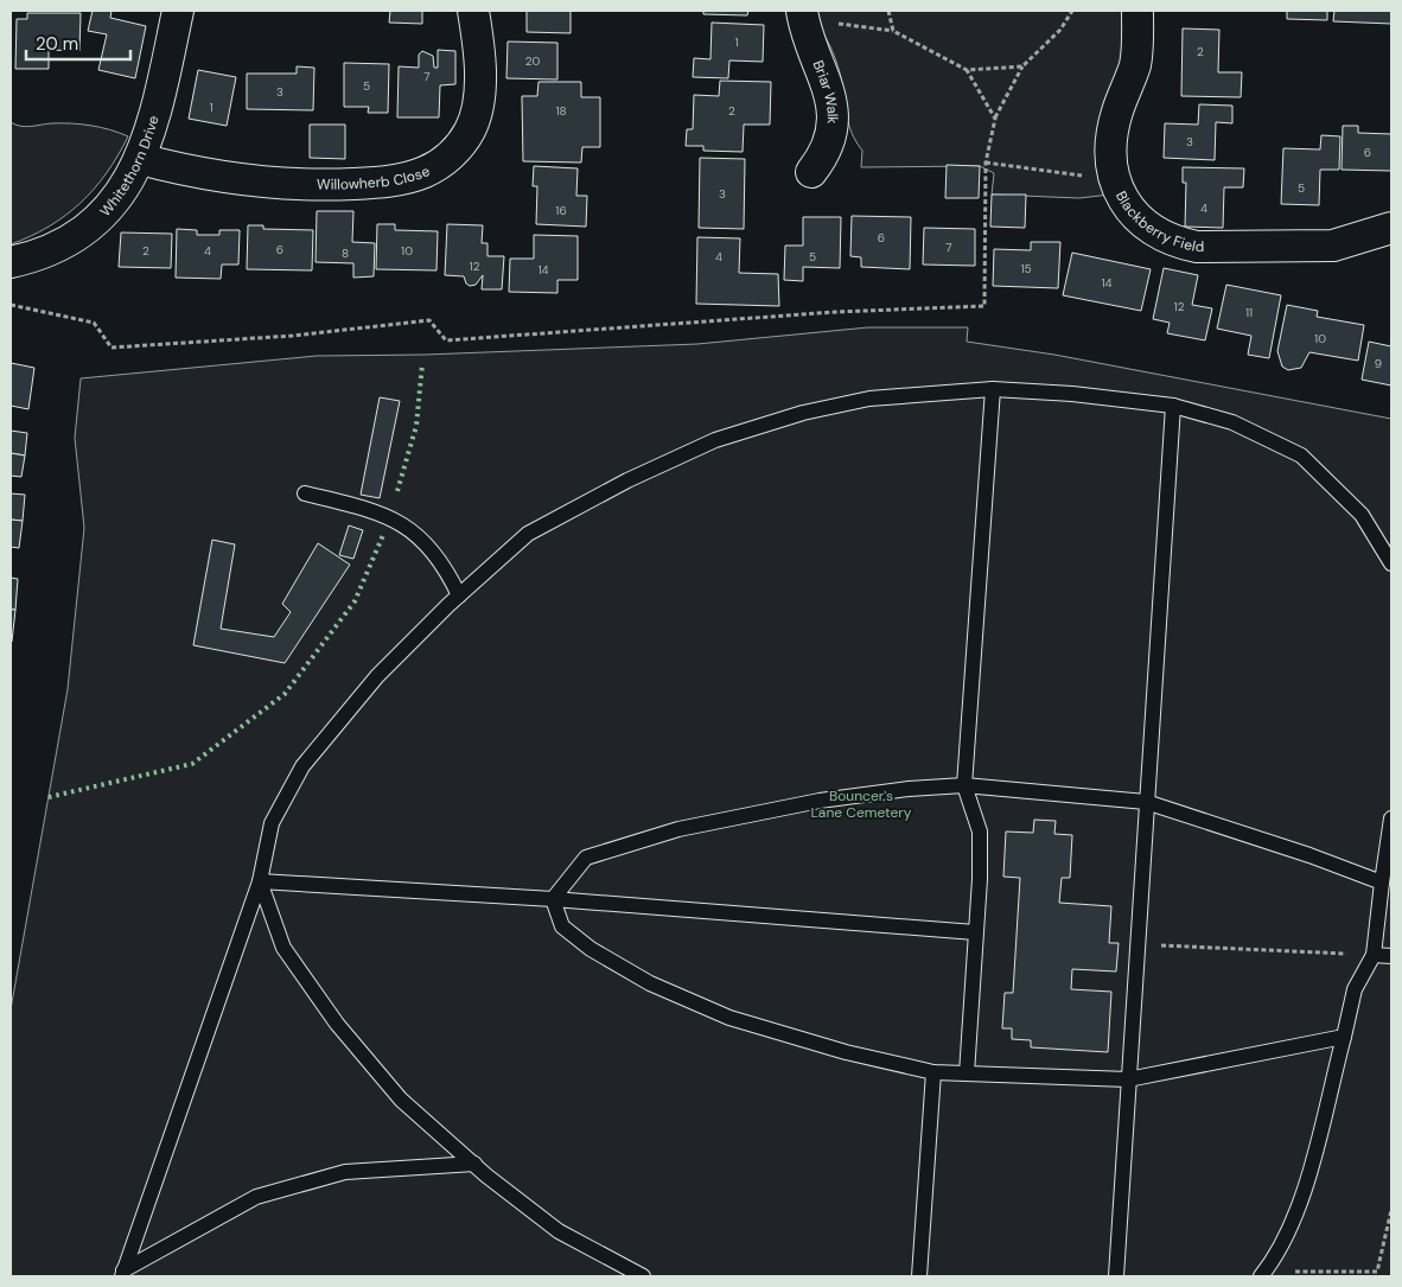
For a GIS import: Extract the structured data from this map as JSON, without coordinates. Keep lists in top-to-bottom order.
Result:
{
  "streets": {
    "street": [
      "Briar Walk",
      "Whitethorn Drive",
      "Willowherb Close",
      "Blackberry Field"
    ]
  },
  "crossings": [
    ["Whitethorn Drive", "Willowherb Close"]
  ],
  "parks": ["Bouncer's Lane Cemetery"],
  "house_numbers": [
    "1",
    "2",
    "20",
    "7",
    "5",
    "3",
    "1",
    "18",
    "2",
    "3",
    "6",
    "5",
    "3",
    "4",
    "16",
    "6",
    "7",
    "6",
    "2",
    "4",
    "10",
    "8",
    "4",
    "5",
    "12",
    "15",
    "14",
    "14",
    "12",
    "11",
    "10",
    "9"
  ],
  "scale_bar": "20 m"
}
